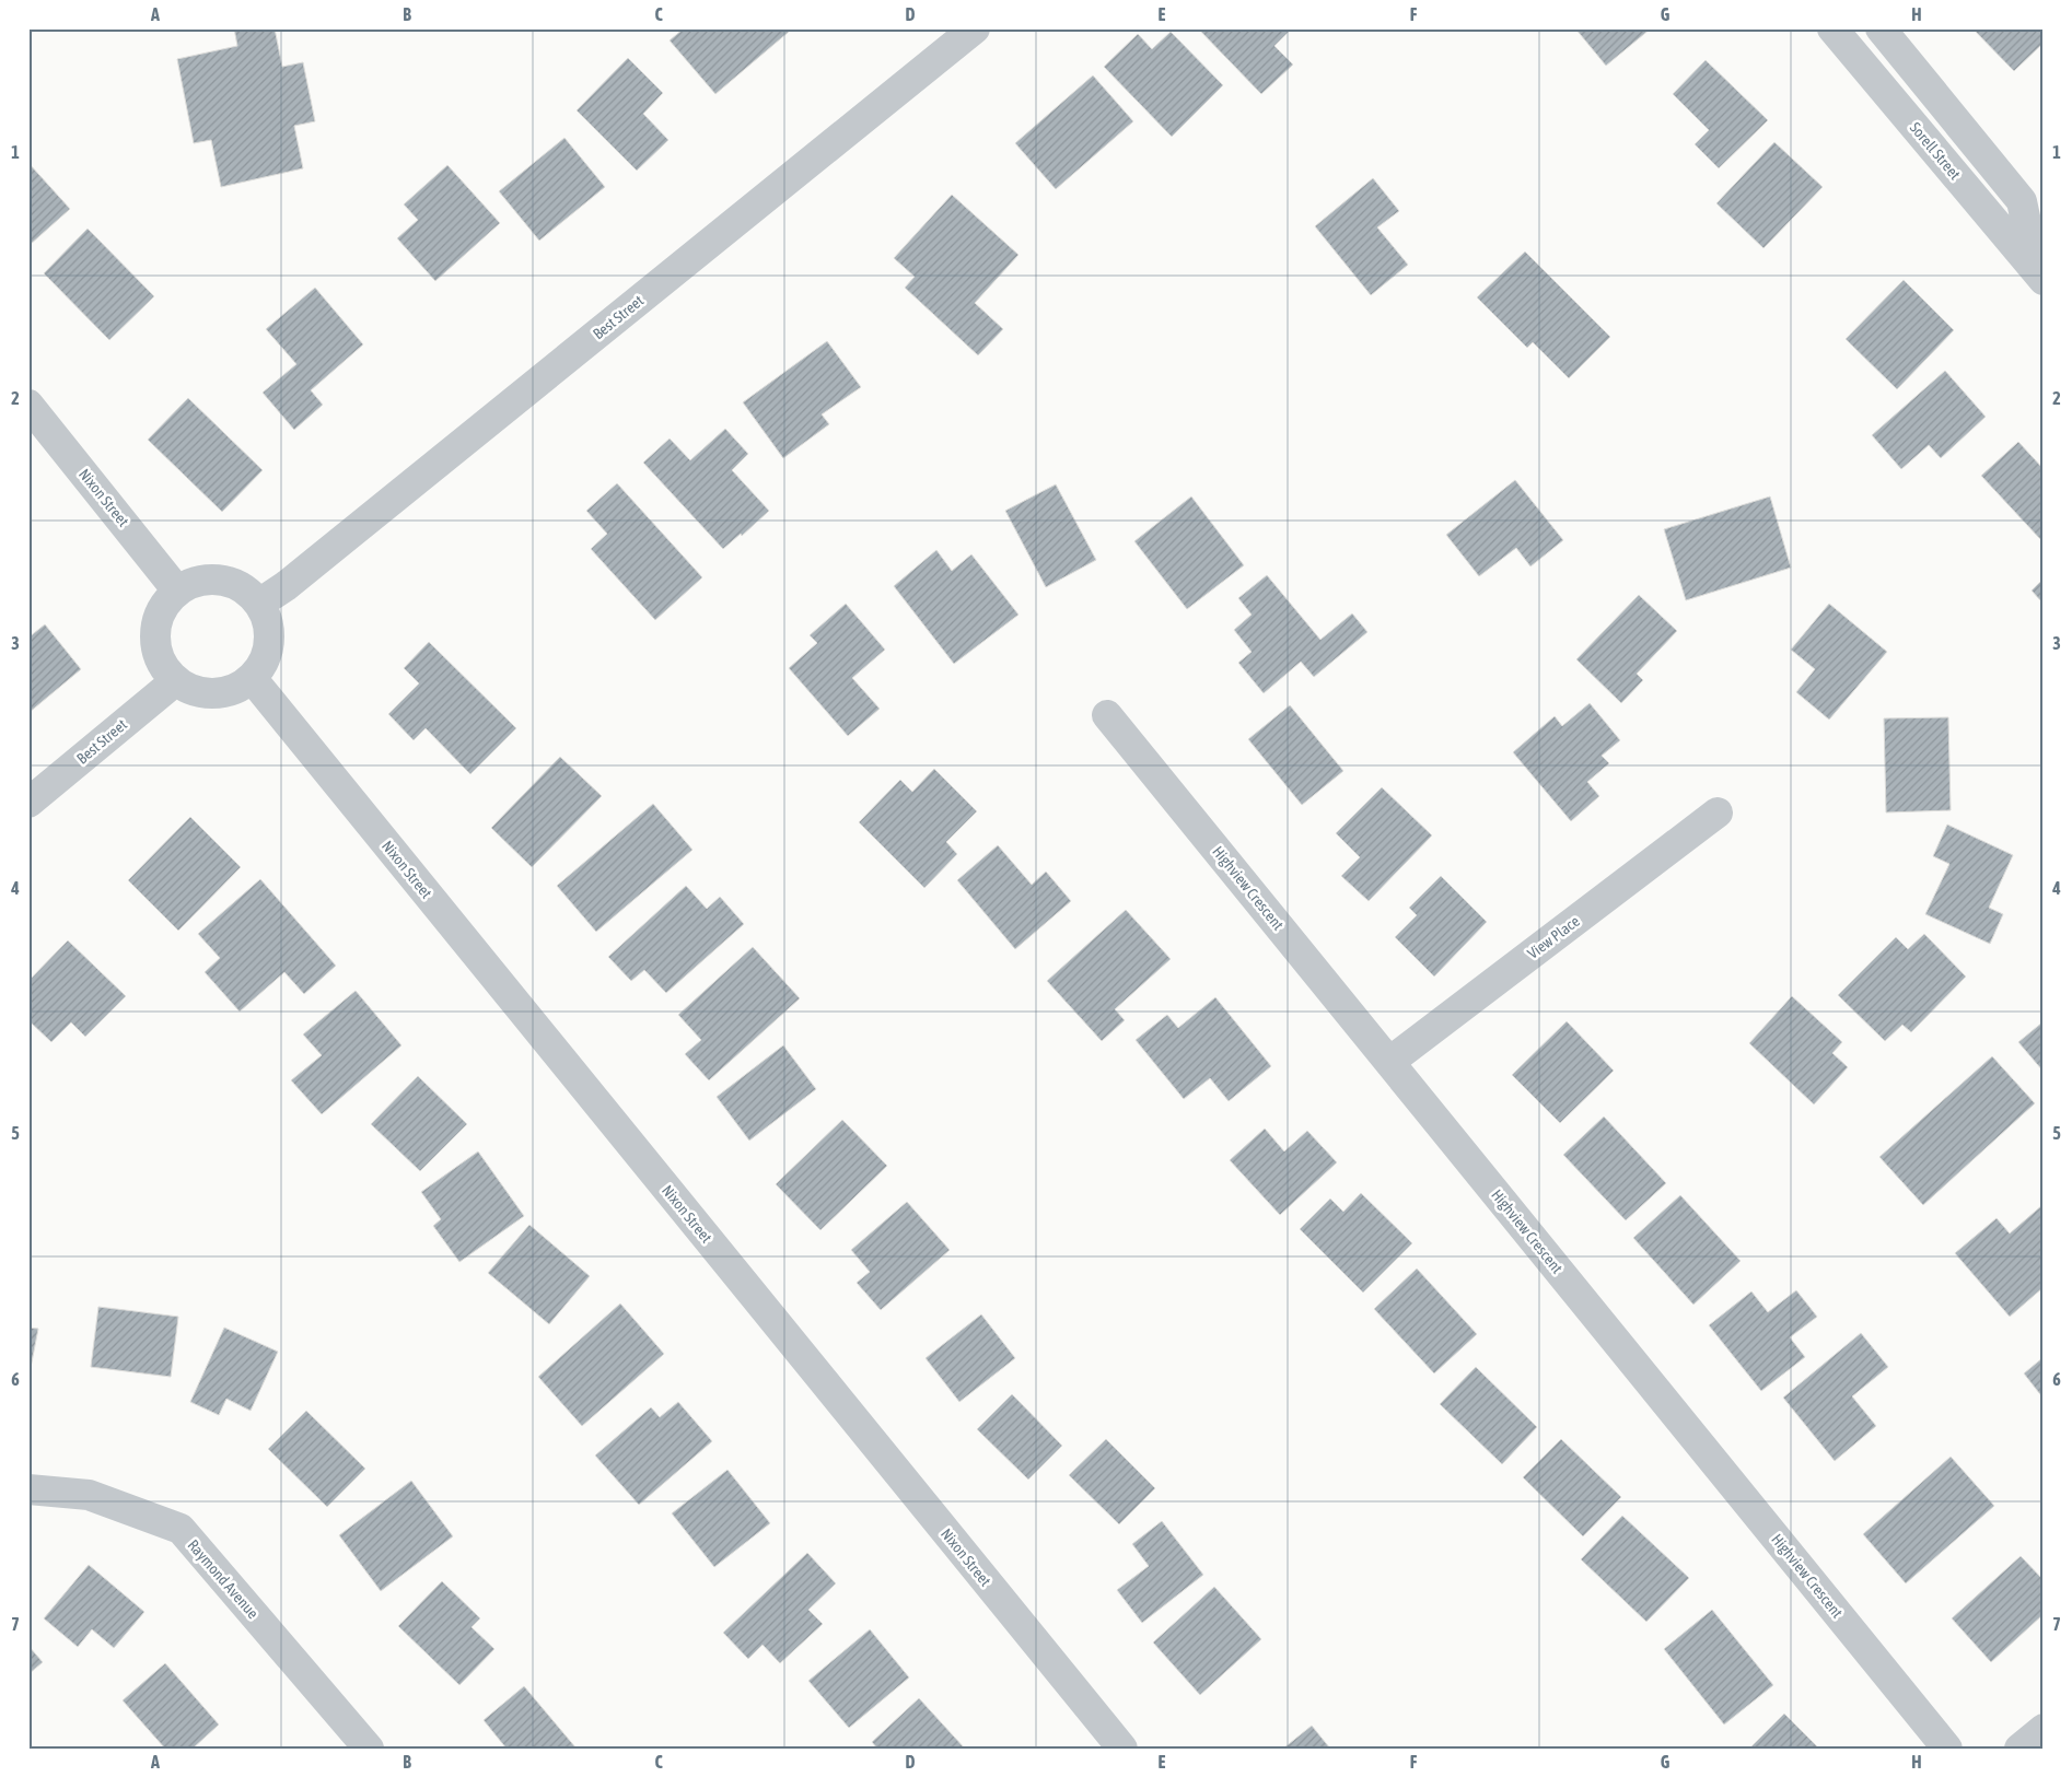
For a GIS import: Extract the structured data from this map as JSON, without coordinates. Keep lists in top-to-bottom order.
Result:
{
  "streets": {
    "street": [
      "Sorell Street",
      "Best Street",
      "Nixon Street",
      "Highview Crescent",
      "View Place",
      "Raymond Avenue"
    ]
  },
  "crossings": [
    ["Best Street", "Nixon Street"],
    ["Highview Crescent", "View Place"]
  ],
  "grid": {
    "columns": [
      "A",
      "B",
      "C",
      "D",
      "E",
      "F",
      "G",
      "H"
    ],
    "rows": [
      "1",
      "2",
      "3",
      "4",
      "5",
      "6",
      "7"
    ]
  }
}
